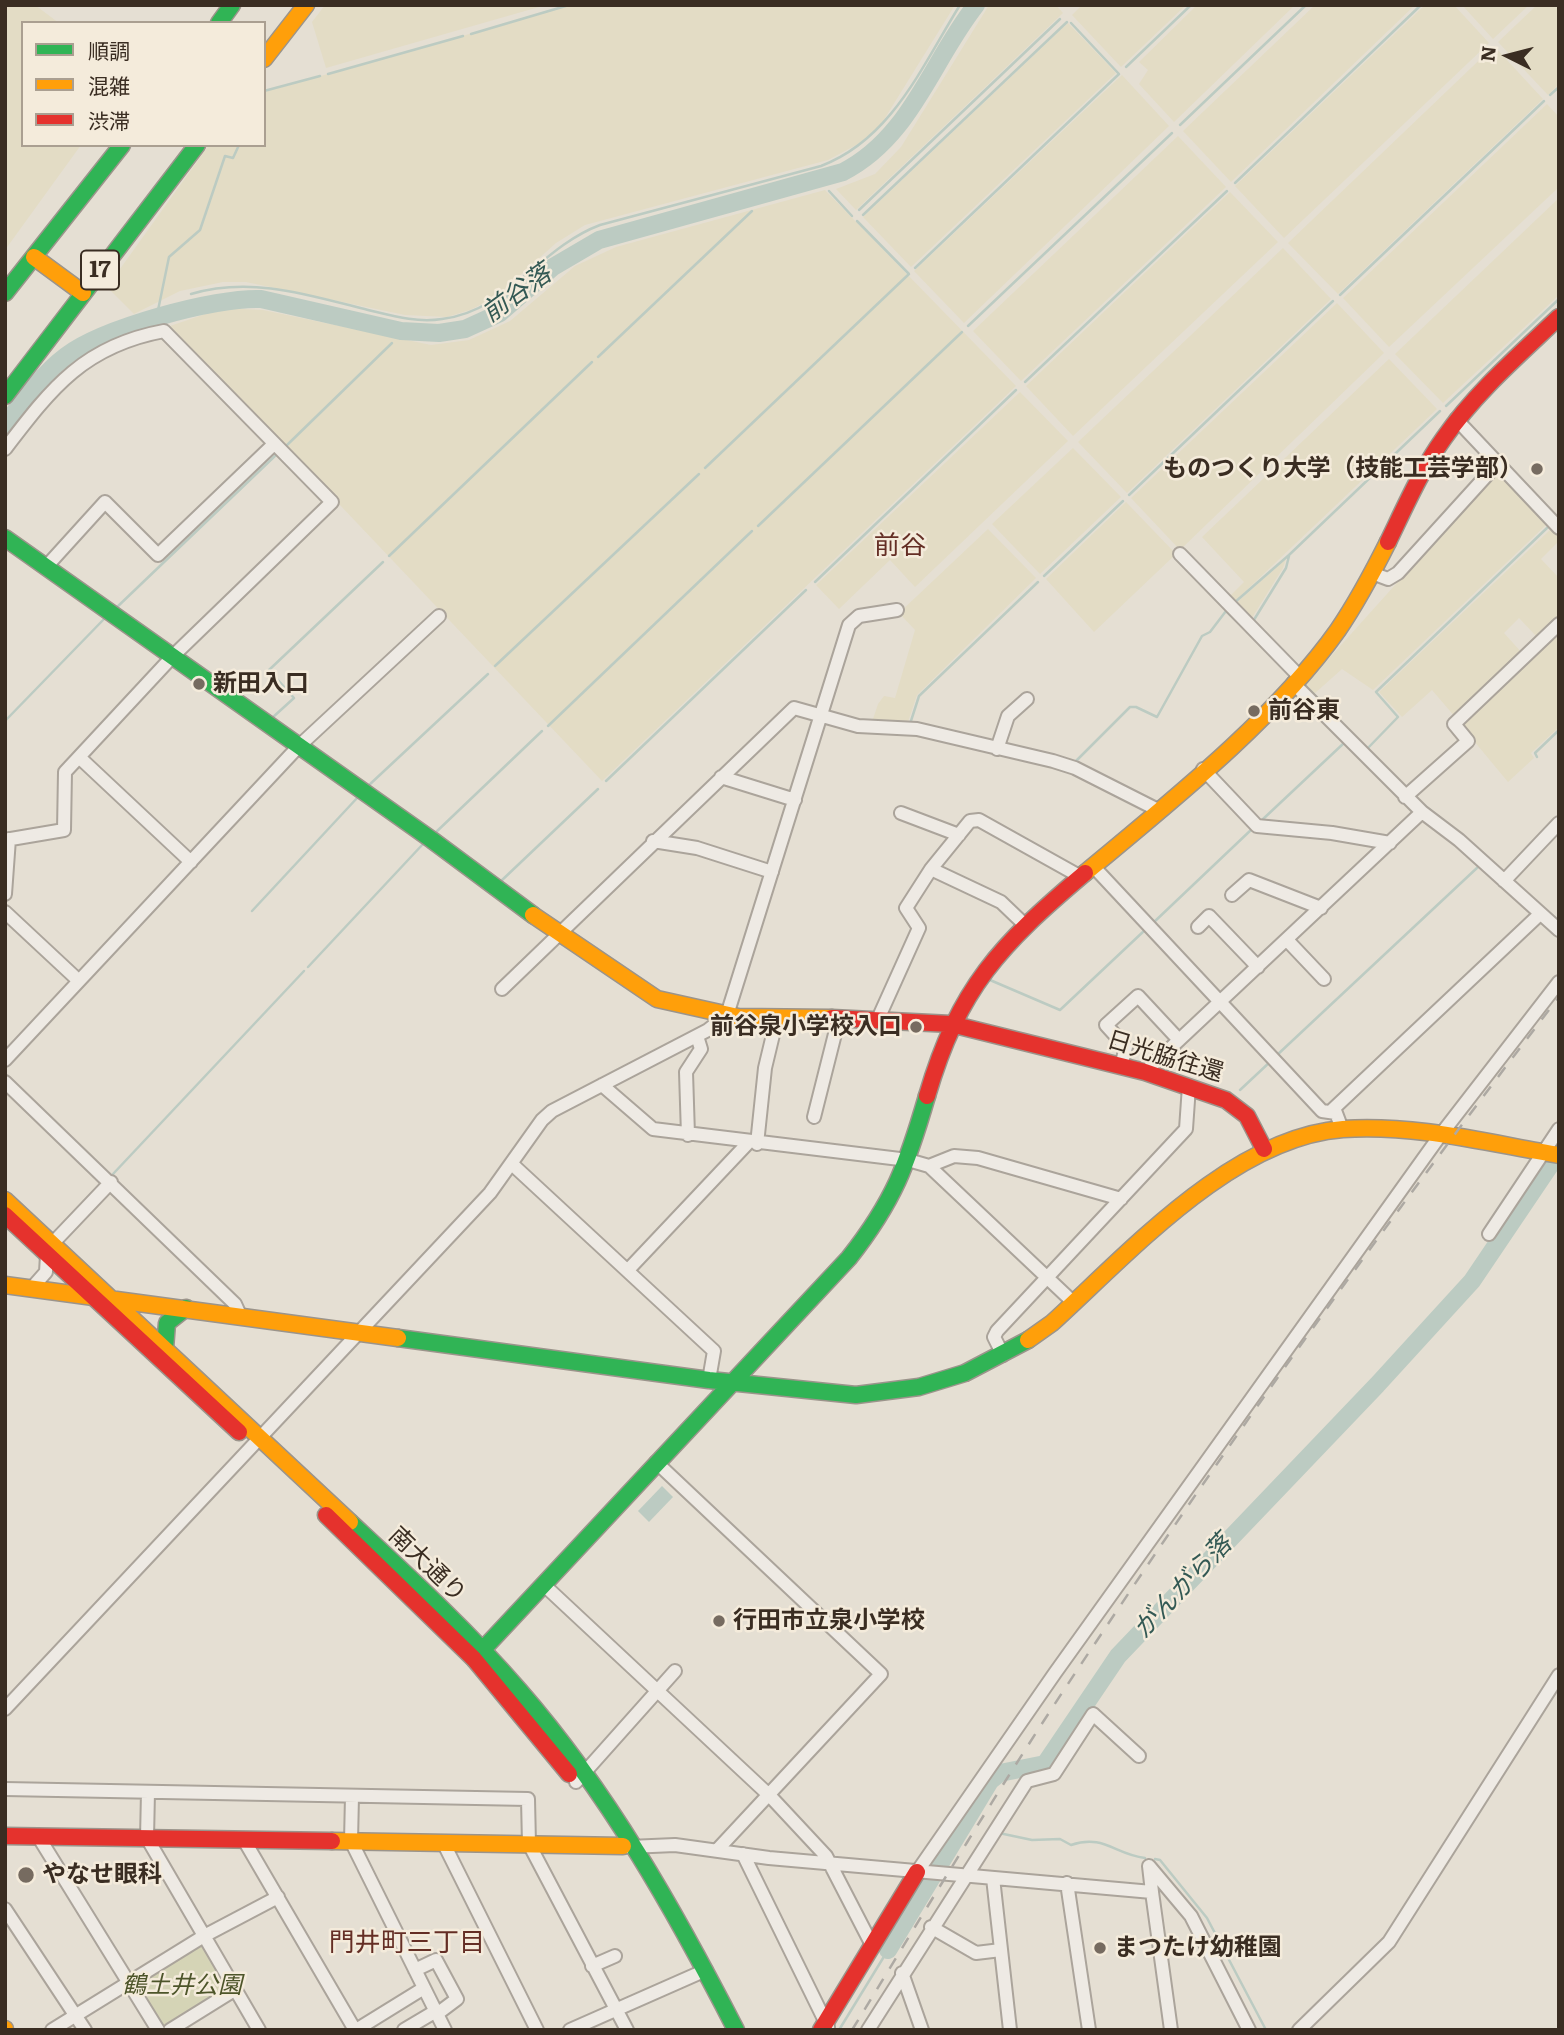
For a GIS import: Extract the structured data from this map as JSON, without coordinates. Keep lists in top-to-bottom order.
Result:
{
  "streets": {
    "main road": ["17", "日光脇往還", "南大通り"]
  },
  "districts": ["前谷", "門井町三丁目"],
  "water": ["前谷落", "がんがら落"],
  "parks": ["鶴土井公園"],
  "places": [
    "ものつくり大学（技能工芸学部）",
    "新田入口",
    "前谷東",
    "前谷泉小学校入口",
    "行田市立泉小学校",
    "やなせ眼科",
    "まつたけ幼稚園"
  ],
  "legend": ["順調", "混雑", "渋滞"],
  "north": "left"
}
